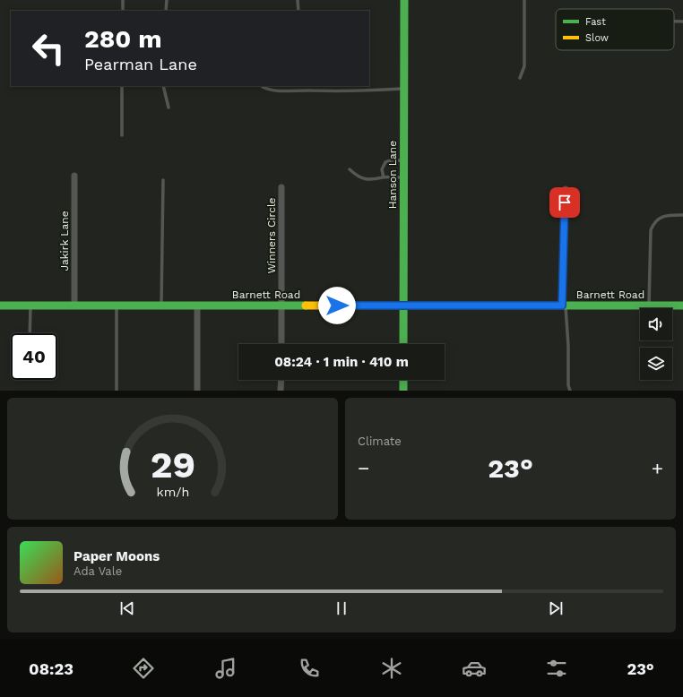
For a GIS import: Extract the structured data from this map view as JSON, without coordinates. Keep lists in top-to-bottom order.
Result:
{
  "streets": {
    "street": [
      "Hanson Lane",
      "Winners Circle",
      "Jakirk Lane",
      "Barnett Road"
    ]
  },
  "crossings": [
    ["Hanson Lane", "Barnett Road"],
    ["Winners Circle", "Barnett Road"],
    ["Jakirk Lane", "Barnett Road"]
  ],
  "legend": ["Fast", "Slow"],
  "page": {
    "turn": ["280 m", "Pearman Lane"],
    "limit": "40",
    "trip": "08:24 · 1 min · 410 m",
    "tile": "Climate",
    "heat": ["−", "23°", "+"],
    "song": ["Paper Moons", "Ada Vale"],
    "tabs": ["08:23", "23°"],
    "gauge": ["29", "km/h"]
  }
}
